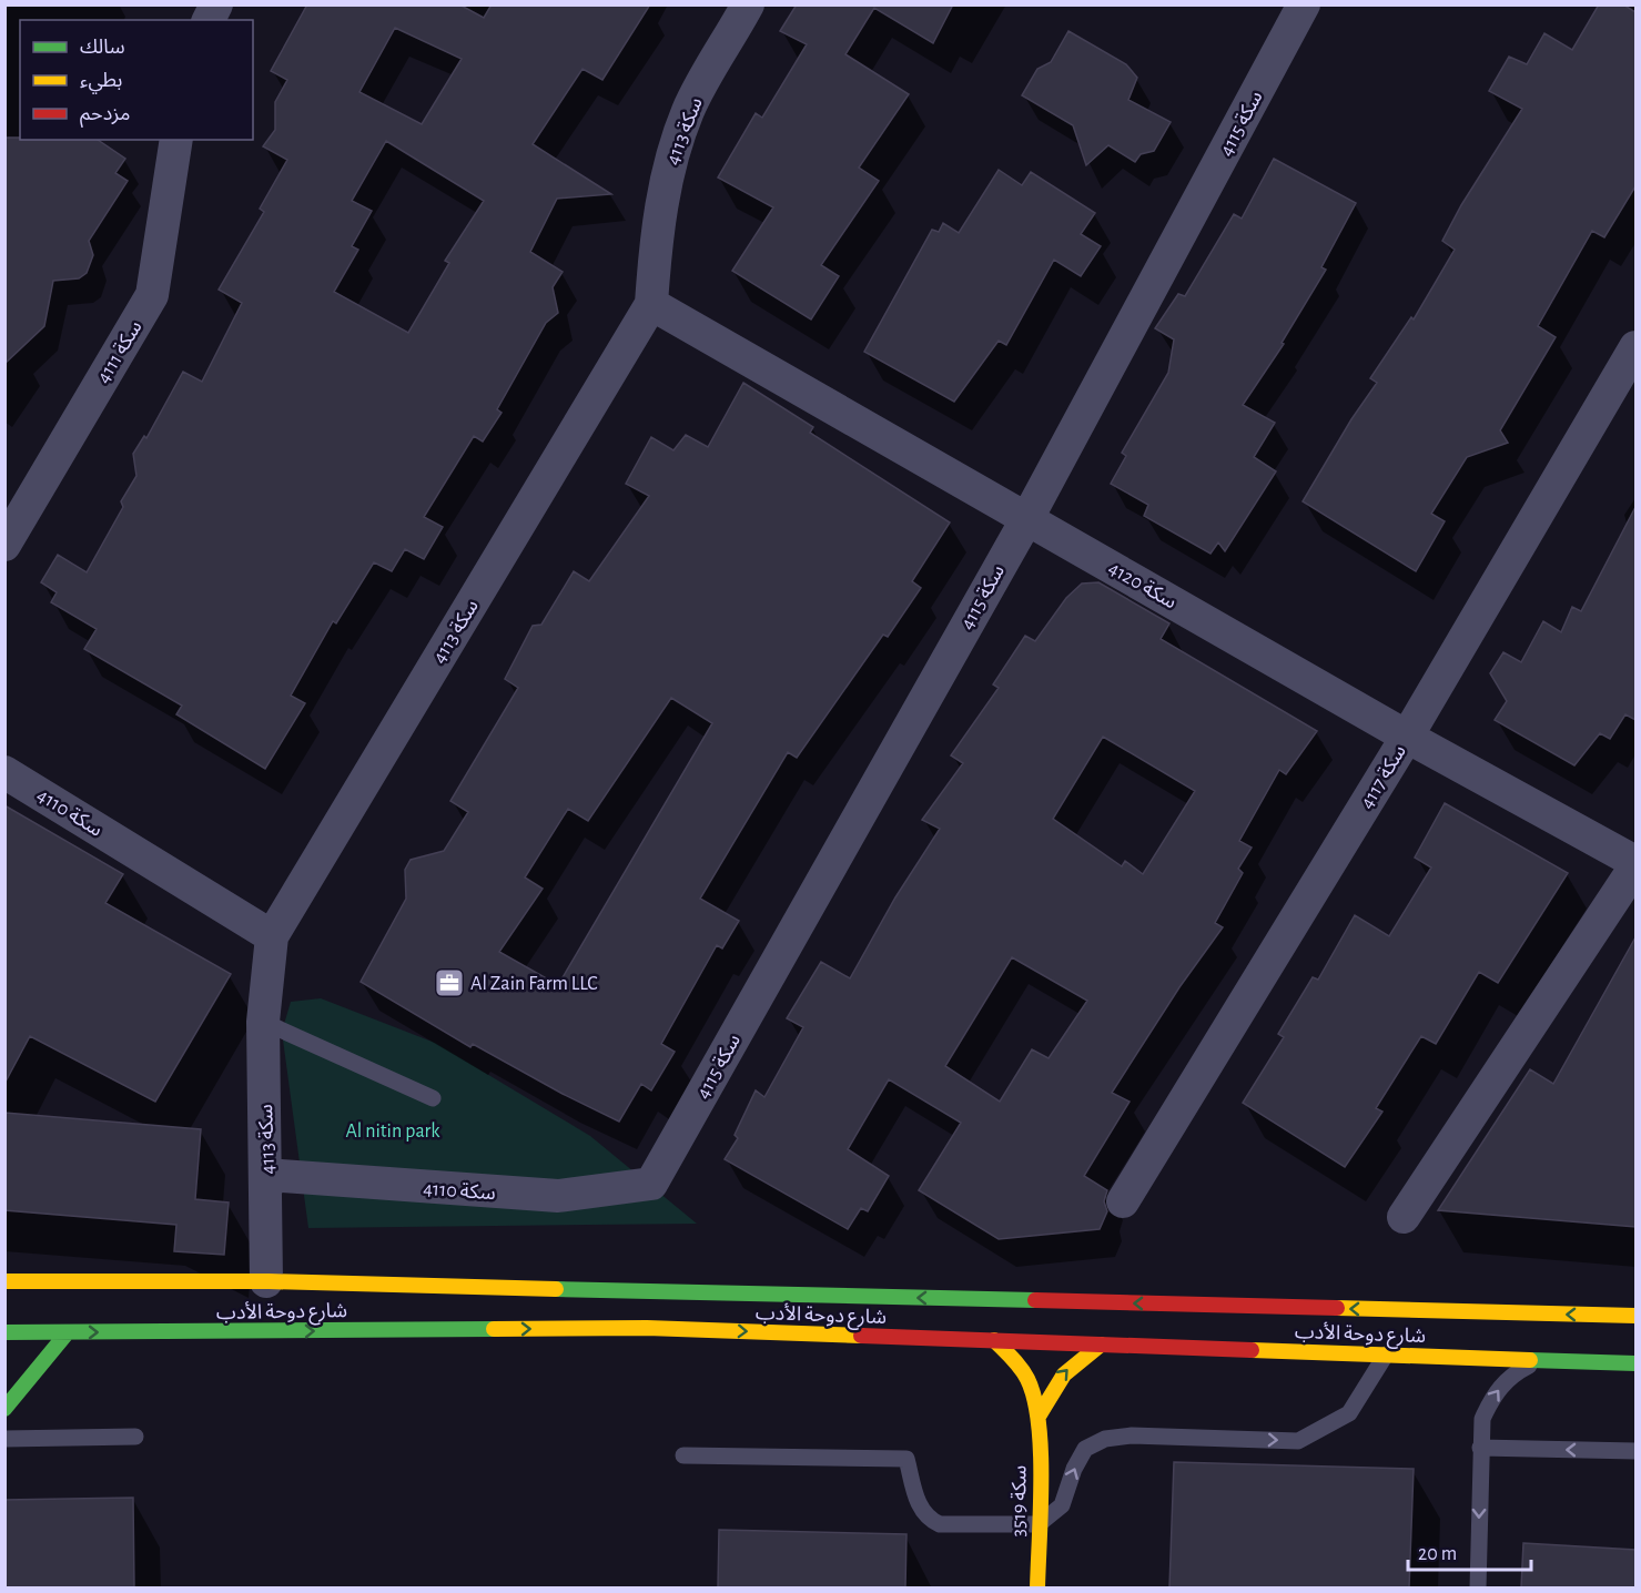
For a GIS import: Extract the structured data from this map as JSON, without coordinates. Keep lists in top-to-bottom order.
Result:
{
  "streets": {
    "main road": ["شارع دوحة الأدب", "سكة 3519"],
    "street": [
      "سكة 4115",
      "سكة 4113",
      "سكة 4111",
      "سكة 4120",
      "سكة 4117",
      "سكة 4110"
    ]
  },
  "crossings": [
    ["سكة 4115", "سكة 4120"],
    ["سكة 4115", "سكة 4110"],
    ["سكة 4113", "سكة 4120"],
    ["سكة 4113", "سكة 4110"],
    ["سكة 4113", "شارع دوحة الأدب"],
    ["سكة 4120", "سكة 4117"],
    ["شارع دوحة الأدب", "سكة 3519"]
  ],
  "parks": ["Al nitin park"],
  "places": {
    "office": ["Al Zain Farm LLC"]
  },
  "legend": ["سالك", "بطيء", "مزدحم"],
  "scale_bar": "20 m"
}
